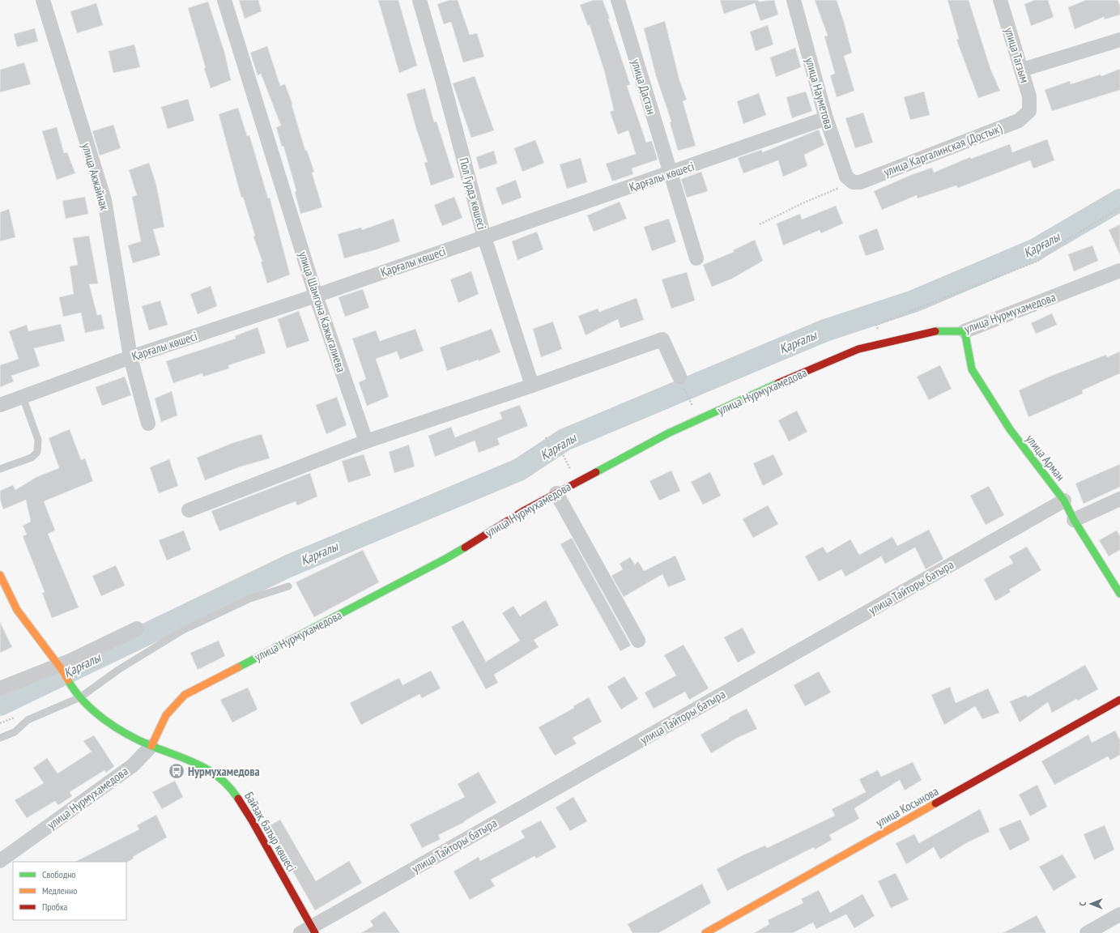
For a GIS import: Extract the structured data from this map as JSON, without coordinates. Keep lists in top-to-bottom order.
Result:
{
  "streets": {
    "street": [
      "улица Тагзым",
      "улица Дастан",
      "улица Науметова",
      "улица Каргалинская (Достык)",
      "улица Акжайнак",
      "Қарғалы көшесі",
      "Пол Гурдэ көшесі",
      "улица Шамгона Кажыгалиева",
      "улица Нурмухамедова",
      "улица Арман",
      "улица Тайторы батыра",
      "улица Косынова",
      "Байзақ батыр көшесі"
    ]
  },
  "crossings": [
    ["улица Тагзым", "улица Каргалинская (Достык)"],
    ["улица Дастан", "Қарғалы көшесі"],
    ["улица Науметова", "улица Каргалинская (Достык)"],
    ["улица Науметова", "Қарғалы көшесі"],
    ["улица Акжайнак", "Қарғалы көшесі"],
    ["Қарғалы көшесі", "Пол Гурдэ көшесі"],
    ["Қарғалы көшесі", "улица Шамгона Кажыгалиева"],
    ["улица Нурмухамедова", "улица Арман"],
    ["улица Нурмухамедова", "Байзақ батыр көшесі"],
    ["улица Арман", "улица Тайторы батыра"],
    ["улица Тайторы батыра", "Байзақ батыр көшесі"]
  ],
  "water": ["Қарғалы"],
  "places": {
    "bus stop": ["Нурмухамедова"]
  },
  "legend": ["Свободно", "Медленно", "Пробка"],
  "north": "left"
}
